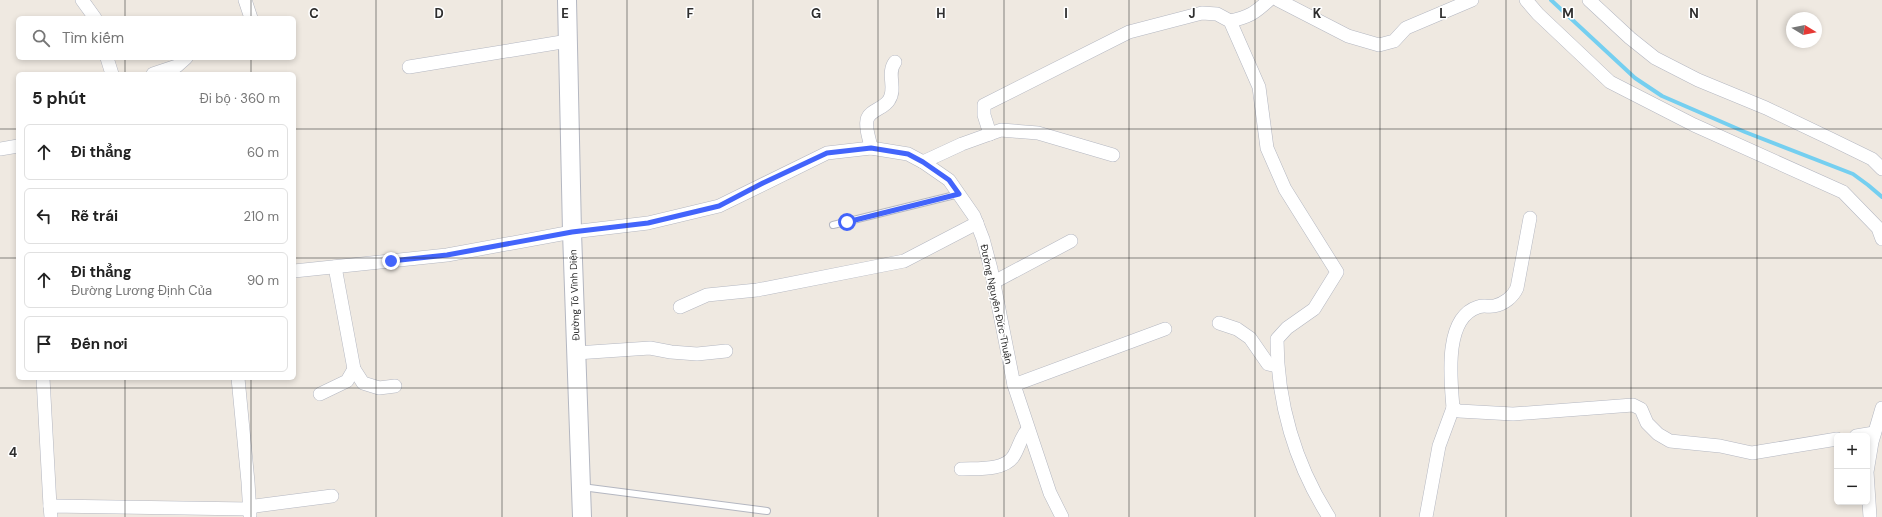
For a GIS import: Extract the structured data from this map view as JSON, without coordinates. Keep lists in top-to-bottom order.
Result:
{
  "streets": {
    "main road": ["Đường Tô Vĩnh Diện"],
    "street": ["Đường Nguyễn Đức Thuận"]
  },
  "crossings": [
    ["Đường Tô Vĩnh Diện", "Đường Nguyễn Đức Thuận"]
  ],
  "north": "right",
  "page": {
    "search": "Tìm kiếm",
    "heading": ["5 phút", "Đi bộ · 360 m"],
    "list": [
      ["Đi thẳng", "60 m"],
      ["Rẽ trái", "210 m"],
      ["Đi thẳng", "Đường Lương Định Của", "90 m"],
      "Đến nơi"
    ],
    "map_buttons": ["+", "−"]
  },
  "grid": {
    "columns": [
      "C",
      "D",
      "E",
      "F",
      "G",
      "H",
      "I",
      "J",
      "K",
      "L",
      "M",
      "N"
    ],
    "rows": ["4"]
  }
}
